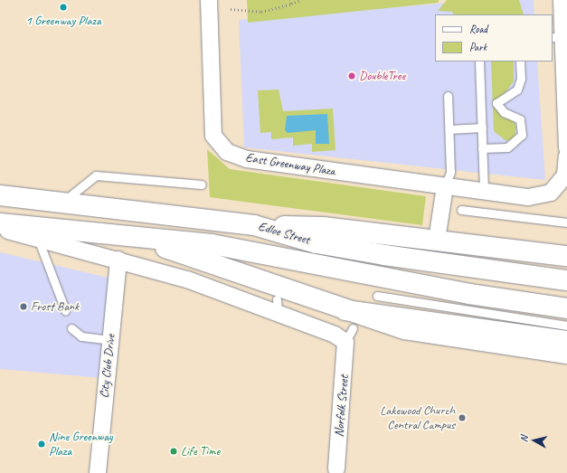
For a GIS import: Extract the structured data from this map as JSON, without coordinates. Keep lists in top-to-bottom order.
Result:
{
  "streets": {
    "main road": ["Edloe Street"],
    "street": ["East Greenway Plaza", "City Club Drive", "Norfolk Street"]
  },
  "crossings": [
    ["Edloe Street", "City Club Drive"],
    ["Edloe Street", "Norfolk Street"]
  ],
  "places": [
    "1 Greenway Plaza",
    "DoubleTree",
    "Frost Bank",
    "Lakewood Church Central Campus",
    "Nine Greenway Plaza",
    "Life Time"
  ],
  "legend": ["Road", "Park"],
  "north": "left"
}
